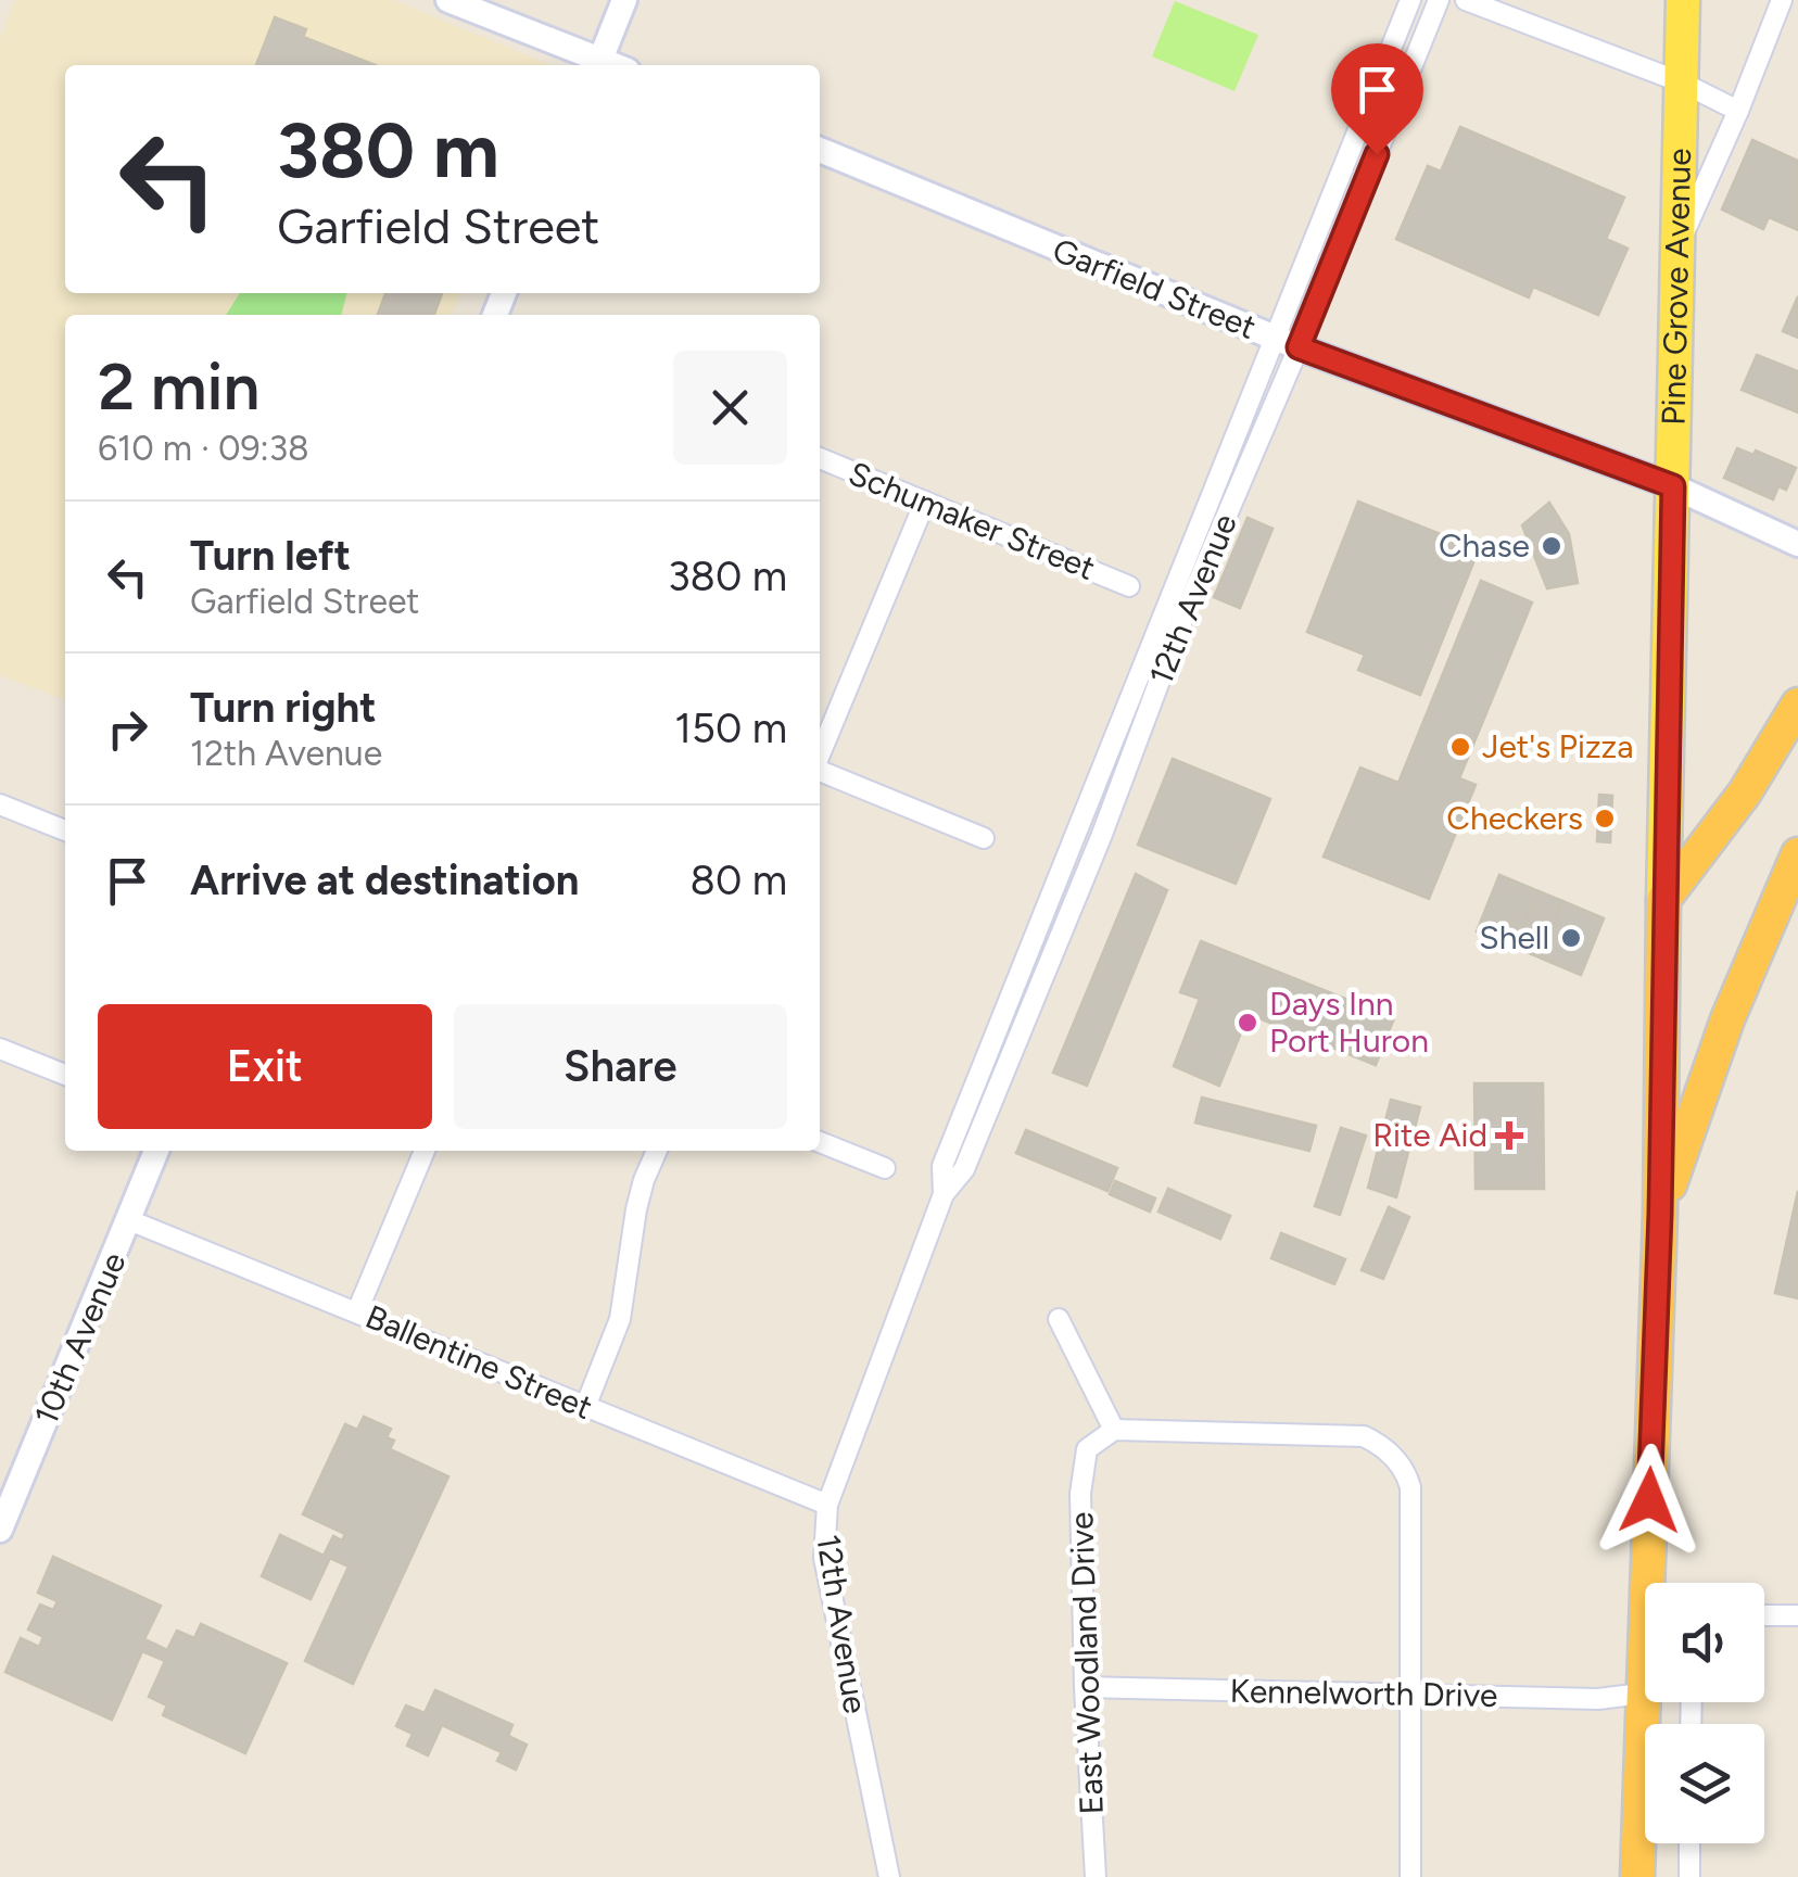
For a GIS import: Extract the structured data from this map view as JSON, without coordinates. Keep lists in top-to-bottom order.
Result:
{
  "streets": {
    "highway": ["Pine Grove Avenue"],
    "street": [
      "Garfield Street",
      "Schumaker Street",
      "12th Avenue",
      "10th Avenue",
      "Ballentine Street",
      "East Woodland Drive",
      "Kennelworth Drive"
    ]
  },
  "crossings": [
    ["Pine Grove Avenue", "Garfield Street"],
    ["Pine Grove Avenue", "Kennelworth Drive"],
    ["Garfield Street", "12th Avenue"],
    ["12th Avenue", "Ballentine Street"],
    ["10th Avenue", "Ballentine Street"],
    ["East Woodland Drive", "Kennelworth Drive"]
  ],
  "places": {
    "other": [
      "Chase",
      "Jet's Pizza",
      "Checkers",
      "Shell",
      "Days Inn Port Huron"
    ],
    "health": ["Rite Aid"]
  },
  "page": {
    "turn": ["380 m", "Garfield Street"],
    "heading": ["2 min", "610 m · 09:38"],
    "list": [
      {
        "name": "Turn left",
        "note": "Garfield Street",
        "value": "380 m"
      },
      {
        "name": "Turn right",
        "note": "12th Avenue",
        "value": "150 m"
      },
      {
        "name": "Arrive at destination",
        "value": "80 m"
      }
    ],
    "buttons": ["Exit", "Share"]
  }
}
